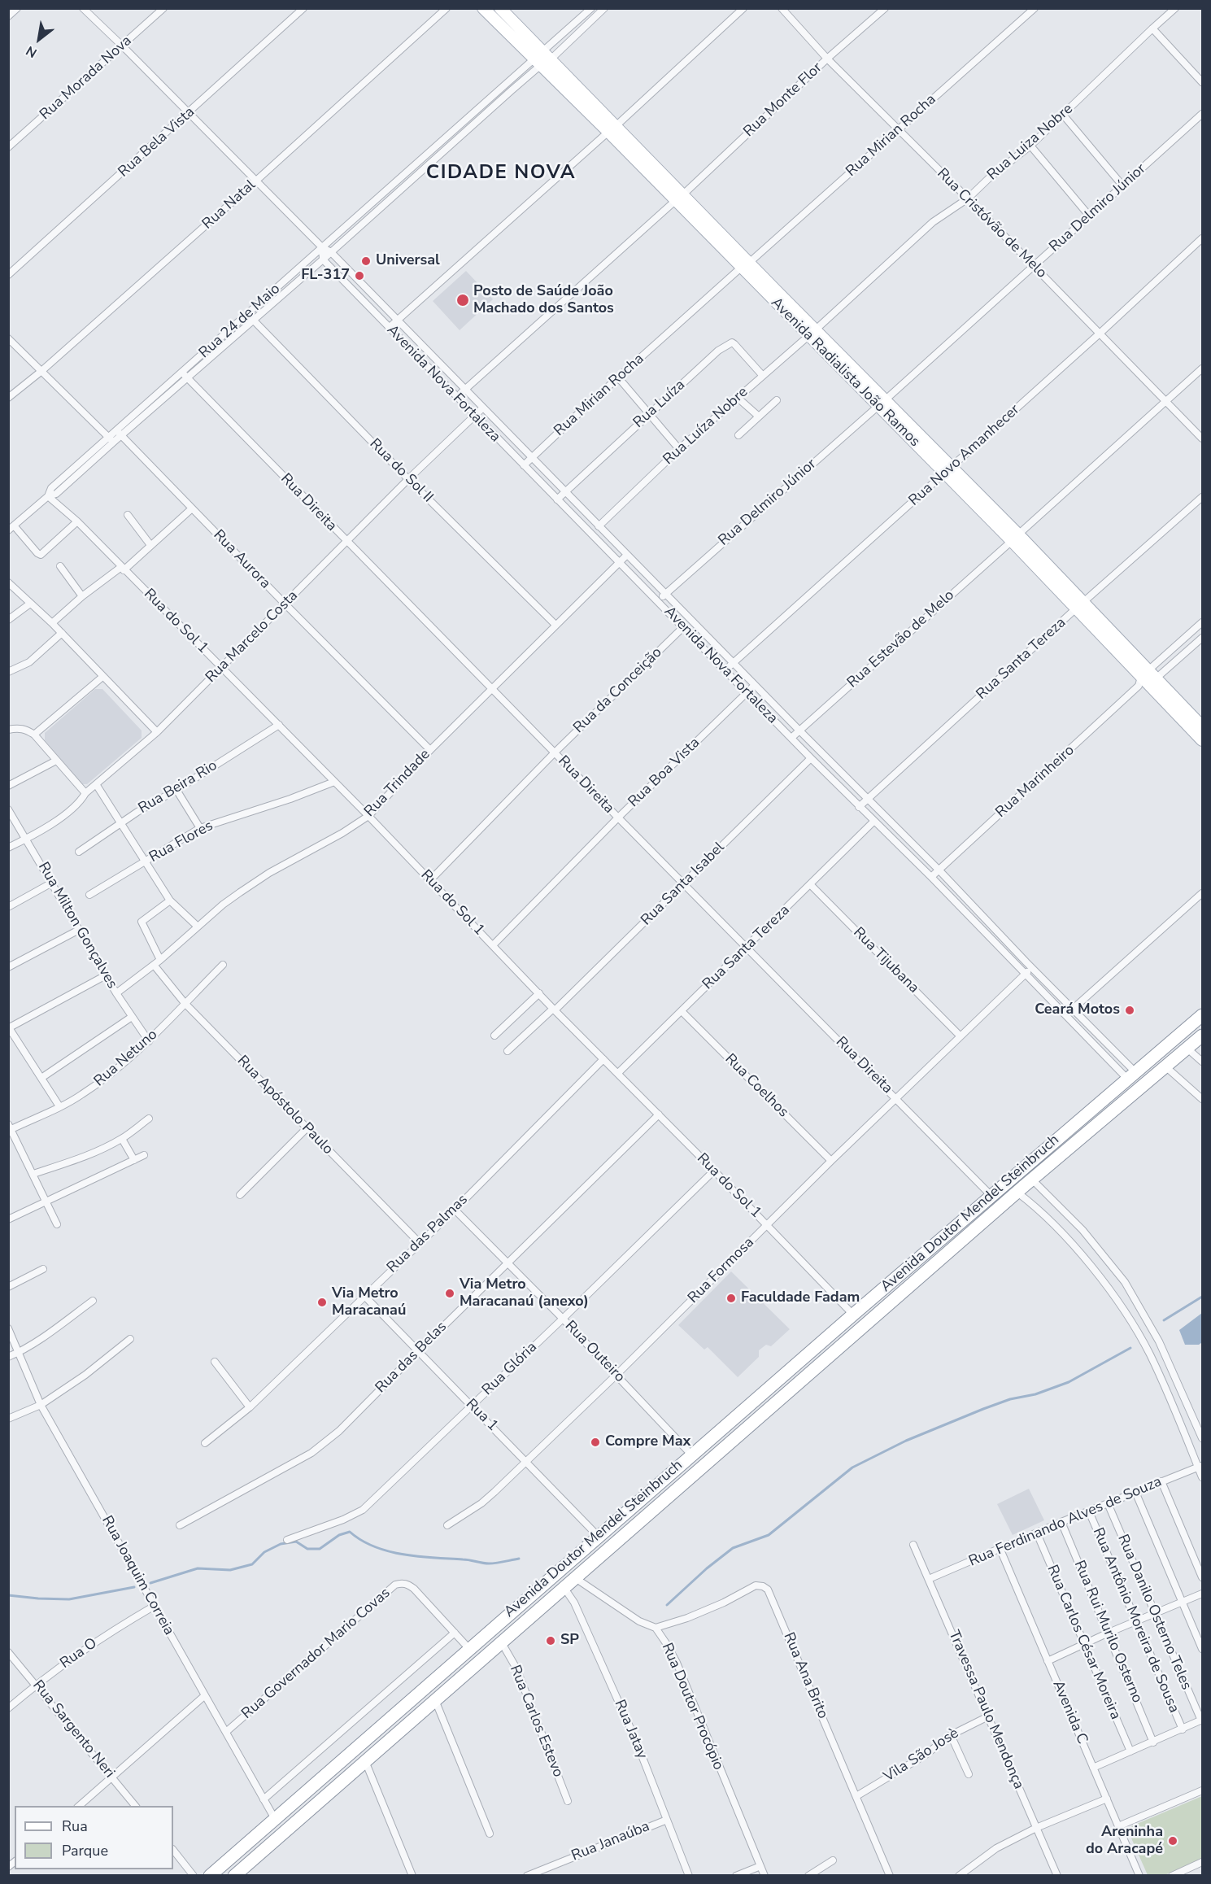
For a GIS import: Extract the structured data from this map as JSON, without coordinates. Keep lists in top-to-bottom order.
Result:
{
  "streets": {
    "highway": ["Avenida Doutor Mendel Steinbruch"],
    "main road": ["Avenida Radialista João Ramos"],
    "street": [
      "Rua Morada Nova",
      "Rua Monte Flor",
      "Rua Mirian Rocha",
      "Rua Bela Vista",
      "Rua Luiza Nobre",
      "Rua Natal",
      "Rua Delmiro Júnior",
      "Rua Cristóvão de Melo",
      "Rua 24 de Maio",
      "Avenida Nova Fortaleza",
      "Rua Luíza",
      "Rua Luíza Nobre",
      "Rua Novo Amanhecer",
      "Rua do Sol II",
      "Rua Direita",
      "Rua Aurora",
      "Rua do Sol 1",
      "Rua Marcelo Costa",
      "Rua Estevão de Melo",
      "Rua Santa Tereza",
      "Rua da Conceição",
      "Rua Boa Vista",
      "Rua Marinheiro",
      "Rua Trindade",
      "Rua Beira Rio",
      "Rua Flores",
      "Rua Santa Isabel",
      "Rua Milton Gonçalves",
      "Rua Tijubana",
      "Rua Netuno",
      "Rua Coelhos",
      "Rua Apóstolo Paulo",
      "Rua das Palmas",
      "Rua Formosa",
      "Rua Outeiro",
      "Rua das Belas",
      "Rua Glória",
      "Rua 1",
      "Rua Ferdinando Alves de Souza",
      "Rua Joaquim Correia",
      "Rua Danilo Osterno Teles",
      "Rua Antônio Moreira de Sousa",
      "Rua Rui Murilo Osterno",
      "Rua Carlos César Moreira",
      "Rua O",
      "Rua Governador Mario Covas",
      "Rua Ana Brito",
      "Rua Doutor Procópio",
      "Travessa Paulo Mendonça",
      "Avenida C",
      "Rua Carlos Estevo",
      "Rua Sargento Neri",
      "Rua Jatay",
      "Vila São Josè",
      "Rua Janaúba"
    ]
  },
  "crossings": [
    ["Rua Morada Nova", "Avenida Nova Fortaleza"],
    ["Rua Monte Flor", "Rua Cristóvão de Melo"],
    ["Rua Monte Flor", "Avenida Radialista João Ramos"],
    ["Rua Monte Flor", "Avenida Nova Fortaleza"],
    ["Rua Mirian Rocha", "Rua Cristóvão de Melo"],
    ["Rua Mirian Rocha", "Avenida Radialista João Ramos"],
    ["Rua Mirian Rocha", "Avenida Nova Fortaleza"],
    ["Rua Bela Vista", "Avenida Nova Fortaleza"],
    ["Rua Luiza Nobre", "Rua Cristóvão de Melo"],
    ["Rua Luiza Nobre", "Avenida Radialista João Ramos"],
    ["Rua Luiza Nobre", "Rua Luíza Nobre"],
    ["Rua Natal", "Avenida Nova Fortaleza"],
    ["Rua Delmiro Júnior", "Rua Cristóvão de Melo"],
    ["Rua Delmiro Júnior", "Avenida Radialista João Ramos"],
    ["Rua Delmiro Júnior", "Avenida Nova Fortaleza"],
    ["Rua Cristóvão de Melo", "Rua Novo Amanhecer"],
    ["Rua Cristóvão de Melo", "Rua Estevão de Melo"],
    ["Rua 24 de Maio", "Avenida Radialista João Ramos"],
    ["Rua 24 de Maio", "Avenida Nova Fortaleza"],
    ["Rua 24 de Maio", "Rua do Sol II"],
    ["Rua 24 de Maio", "Rua Direita"],
    ["Rua 24 de Maio", "Rua Aurora"],
    ["Rua 24 de Maio", "Rua do Sol 1"],
    ["Avenida Radialista João Ramos", "Rua Luíza Nobre"],
    ["Avenida Radialista João Ramos", "Rua Novo Amanhecer"],
    ["Avenida Radialista João Ramos", "Rua Estevão de Melo"],
    ["Avenida Radialista João Ramos", "Rua Santa Tereza"],
    ["Avenida Radialista João Ramos", "Rua Marinheiro"],
    ["Avenida Nova Fortaleza", "Rua Luíza"],
    ["Avenida Nova Fortaleza", "Rua Luíza Nobre"],
    ["Avenida Nova Fortaleza", "Rua Novo Amanhecer"],
    ["Avenida Nova Fortaleza", "Rua Marcelo Costa"],
    ["Avenida Nova Fortaleza", "Rua Estevão de Melo"],
    ["Avenida Nova Fortaleza", "Rua Santa Tereza"],
    ["Avenida Nova Fortaleza", "Rua da Conceição"],
    ["Avenida Nova Fortaleza", "Rua Boa Vista"],
    ["Avenida Nova Fortaleza", "Rua Marinheiro"],
    ["Avenida Nova Fortaleza", "Rua Trindade"],
    ["Avenida Nova Fortaleza", "Rua Santa Isabel"],
    ["Avenida Nova Fortaleza", "Avenida Doutor Mendel Steinbruch"],
    ["Avenida Nova Fortaleza", "Rua Formosa"],
    ["Rua Luíza", "Rua Luíza Nobre"],
    ["Rua do Sol II", "Rua Marcelo Costa"],
    ["Rua do Sol II", "Rua Trindade"],
    ["Rua Direita", "Rua Marcelo Costa"],
    ["Rua Direita", "Rua Santa Tereza"],
    ["Rua Direita", "Rua da Conceição"],
    ["Rua Direita", "Rua Boa Vista"],
    ["Rua Direita", "Rua Trindade"],
    ["Rua Direita", "Rua Santa Isabel"],
    ["Rua Direita", "Avenida Doutor Mendel Steinbruch"],
    ["Rua Direita", "Rua Formosa"],
    ["Rua Aurora", "Rua Marcelo Costa"],
    ["Rua Aurora", "Rua Trindade"],
    ["Rua do Sol 1", "Rua Marcelo Costa"],
    ["Rua do Sol 1", "Rua Santa Tereza"],
    ["Rua do Sol 1", "Rua da Conceição"],
    ["Rua do Sol 1", "Rua Boa Vista"],
    ["Rua do Sol 1", "Rua Trindade"],
    ["Rua do Sol 1", "Rua Beira Rio"],
    ["Rua do Sol 1", "Rua Flores"],
    ["Rua do Sol 1", "Rua Santa Isabel"],
    ["Rua do Sol 1", "Avenida Doutor Mendel Steinbruch"],
    ["Rua do Sol 1", "Rua das Palmas"],
    ["Rua do Sol 1", "Rua Formosa"],
    ["Rua do Sol 1", "Rua das Belas"],
    ["Rua do Sol 1", "Rua Glória"],
    ["Rua Marcelo Costa", "Rua Milton Gonçalves"],
    ["Rua Santa Tereza", "Rua Tijubana"],
    ["Rua Santa Tereza", "Rua Coelhos"],
    ["Rua Trindade", "Rua Milton Gonçalves"],
    ["Rua Trindade", "Rua Apóstolo Paulo"],
    ["Rua Milton Gonçalves", "Rua Netuno"],
    ["Rua Tijubana", "Rua Formosa"],
    ["Rua Netuno", "Rua Apóstolo Paulo"],
    ["Rua Coelhos", "Rua Formosa"],
    ["Rua Apóstolo Paulo", "Rua das Palmas"],
    ["Avenida Doutor Mendel Steinbruch", "Rua Outeiro"],
    ["Avenida Doutor Mendel Steinbruch", "Rua 1"],
    ["Avenida Doutor Mendel Steinbruch", "Rua Joaquim Correia"],
    ["Avenida Doutor Mendel Steinbruch", "Rua Governador Mario Covas"],
    ["Avenida Doutor Mendel Steinbruch", "Rua Doutor Procópio"],
    ["Avenida Doutor Mendel Steinbruch", "Rua Carlos Estevo"],
    ["Avenida Doutor Mendel Steinbruch", "Rua Jatay"],
    ["Rua das Palmas", "Rua Outeiro"],
    ["Rua das Palmas", "Rua 1"],
    ["Rua Formosa", "Rua Outeiro"],
    ["Rua Formosa", "Rua 1"],
    ["Rua Outeiro", "Rua das Belas"],
    ["Rua Outeiro", "Rua Glória"],
    ["Rua das Belas", "Rua 1"],
    ["Rua Glória", "Rua 1"],
    ["Rua Ferdinando Alves de Souza", "Rua Danilo Osterno Teles"],
    ["Rua Ferdinando Alves de Souza", "Rua Antônio Moreira de Sousa"],
    ["Rua Ferdinando Alves de Souza", "Rua Rui Murilo Osterno"],
    ["Rua Ferdinando Alves de Souza", "Rua Carlos César Moreira"],
    ["Rua Ferdinando Alves de Souza", "Travessa Paulo Mendonça"],
    ["Rua Ferdinando Alves de Souza", "Avenida C"],
    ["Rua Joaquim Correia", "Rua O"],
    ["Rua Joaquim Correia", "Rua Governador Mario Covas"],
    ["Rua O", "Rua Sargento Neri"],
    ["Rua Ana Brito", "Rua Doutor Procópio"],
    ["Rua Ana Brito", "Vila São Josè"],
    ["Travessa Paulo Mendonça", "Vila São Josè"],
    ["Rua Jatay", "Rua Janaúba"]
  ],
  "districts": ["CIDADE NOVA"],
  "places": [
    "Universal",
    "FL-317",
    "Posto de Saúde João Machado dos Santos",
    "Ceará Motos",
    "Via Metro Maracanaú (anexo)",
    "Faculdade Fadam",
    "Via Metro Maracanaú",
    "Compre Max",
    "SP",
    "Areninha do Aracapé"
  ],
  "legend": ["Rua", "Parque"],
  "north": "bottom left"
}
